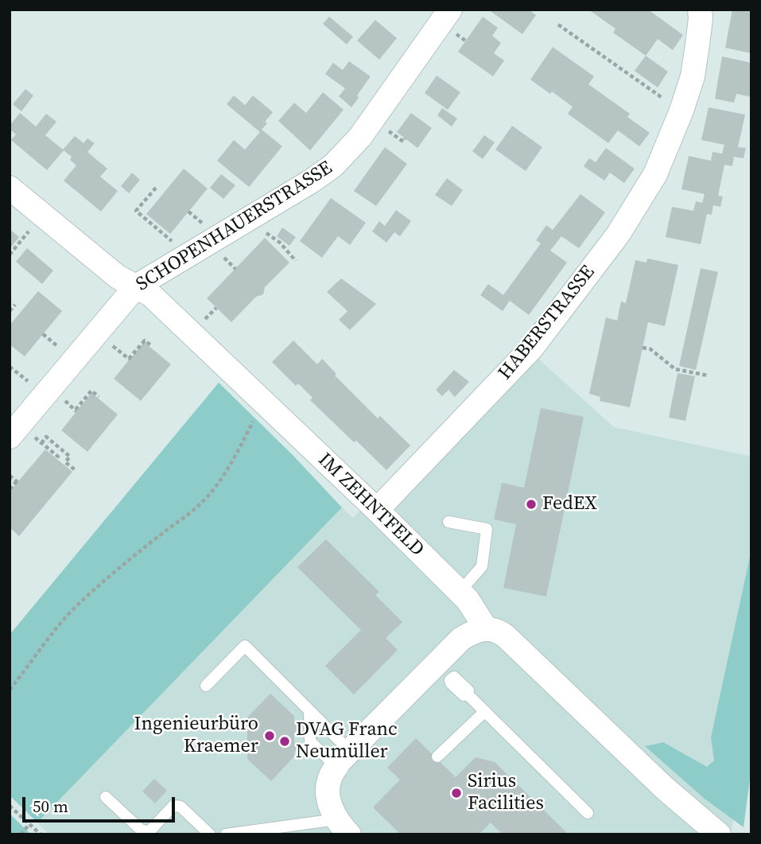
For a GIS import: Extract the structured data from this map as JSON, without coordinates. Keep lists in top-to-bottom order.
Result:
{
  "streets": {
    "street": ["SCHOPENHAUERSTRASSE", "HABERSTRASSE", "IM ZEHNTFELD"]
  },
  "crossings": [
    ["SCHOPENHAUERSTRASSE", "IM ZEHNTFELD"],
    ["HABERSTRASSE", "IM ZEHNTFELD"]
  ],
  "places": [
    "FedEX",
    "Ingenieurbüro Kraemer",
    "DVAG Franc Neumüller",
    "Sirius Facilities"
  ],
  "scale_bar": "50 m"
}
